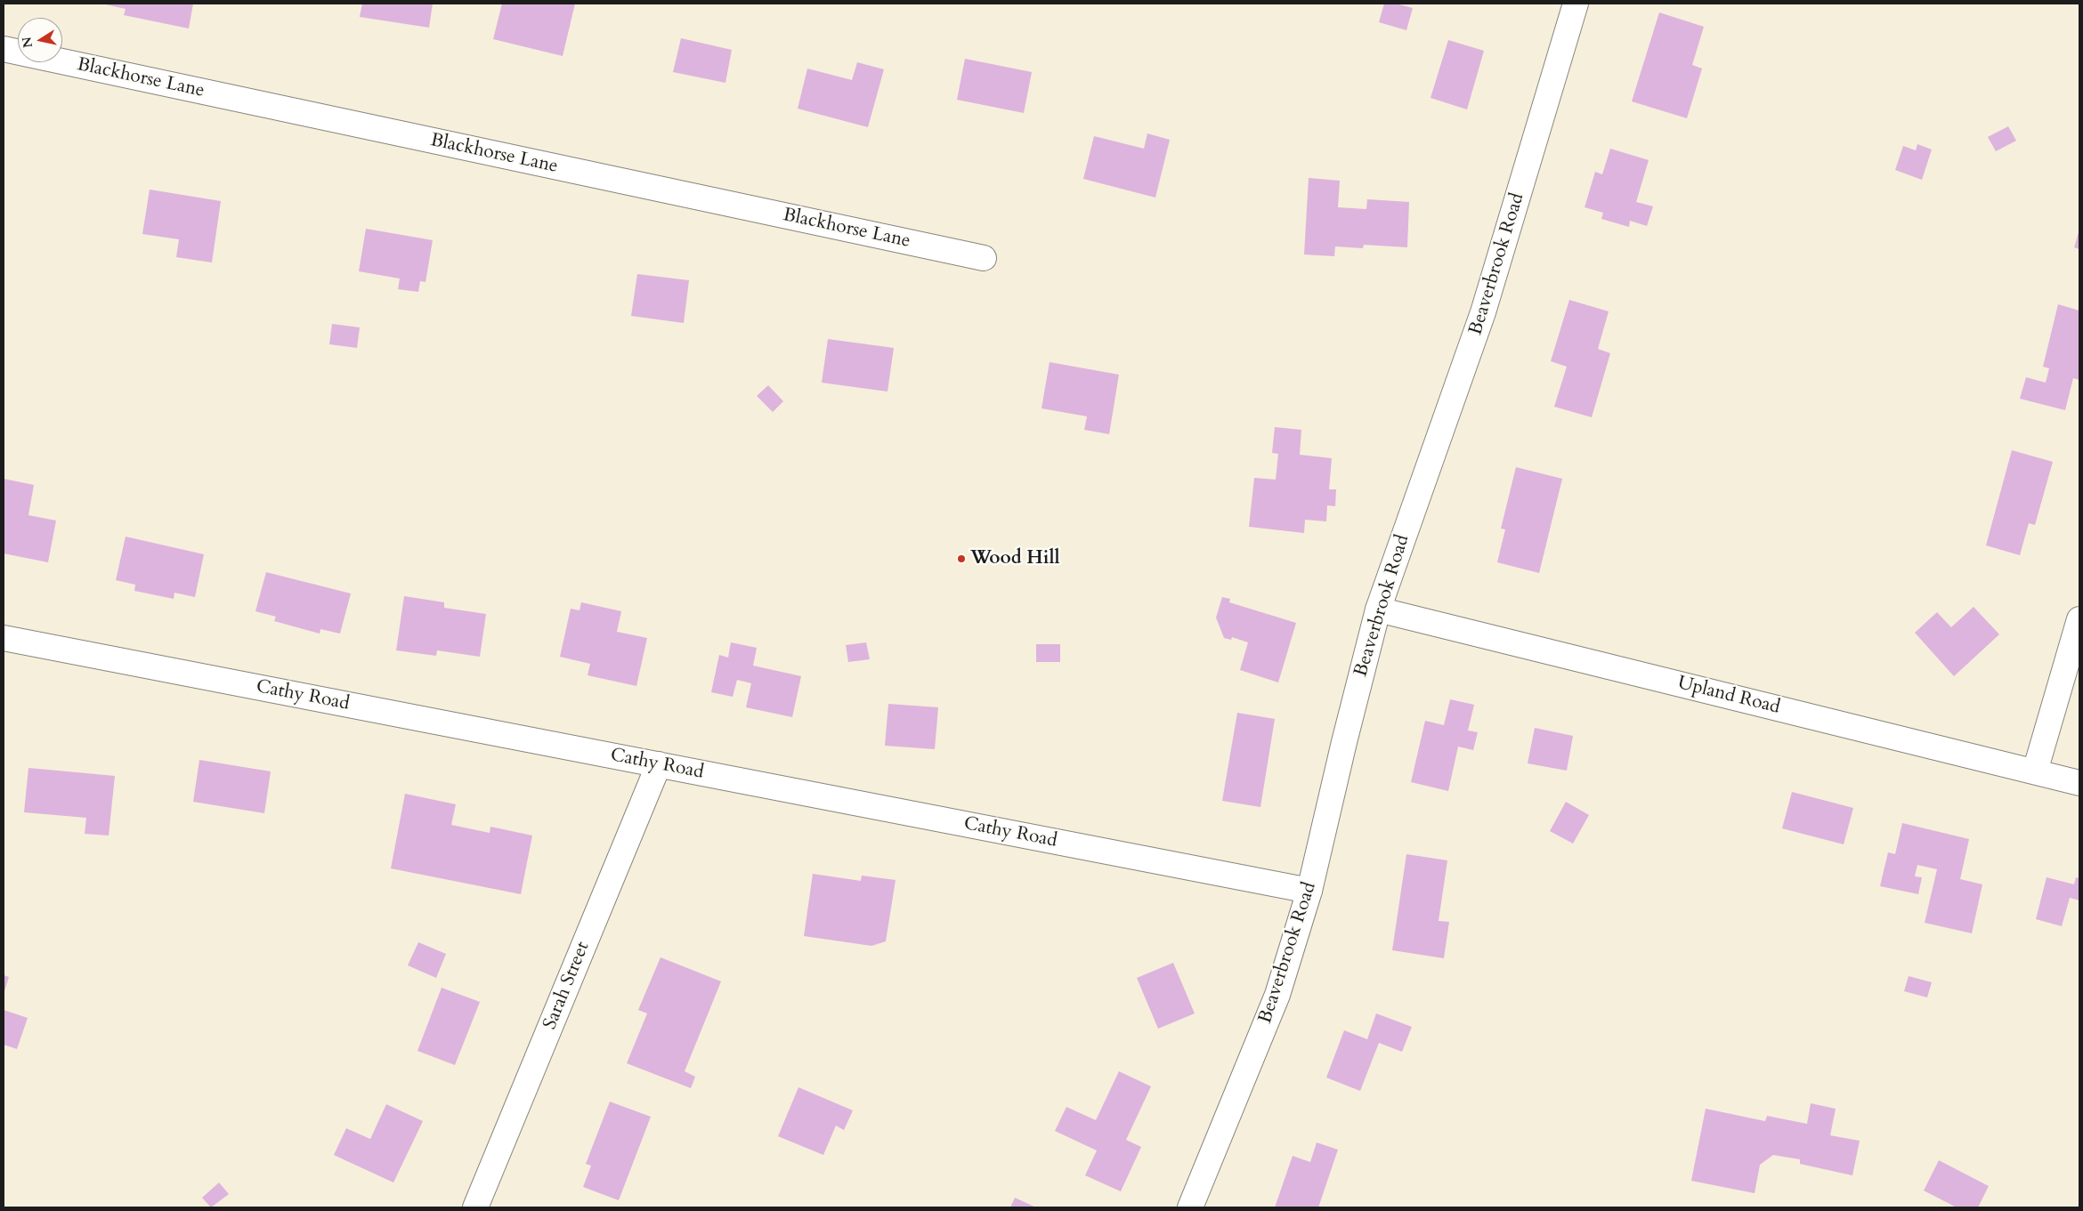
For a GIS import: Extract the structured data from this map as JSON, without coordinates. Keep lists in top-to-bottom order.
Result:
{
  "streets": {
    "street": [
      "Blackhorse Lane",
      "Beaverbrook Road",
      "Cathy Road",
      "Upland Road",
      "Sarah Street"
    ]
  },
  "crossings": [
    ["Beaverbrook Road", "Cathy Road"],
    ["Beaverbrook Road", "Upland Road"],
    ["Cathy Road", "Sarah Street"]
  ],
  "places": ["Wood Hill"],
  "north": "left"
}
